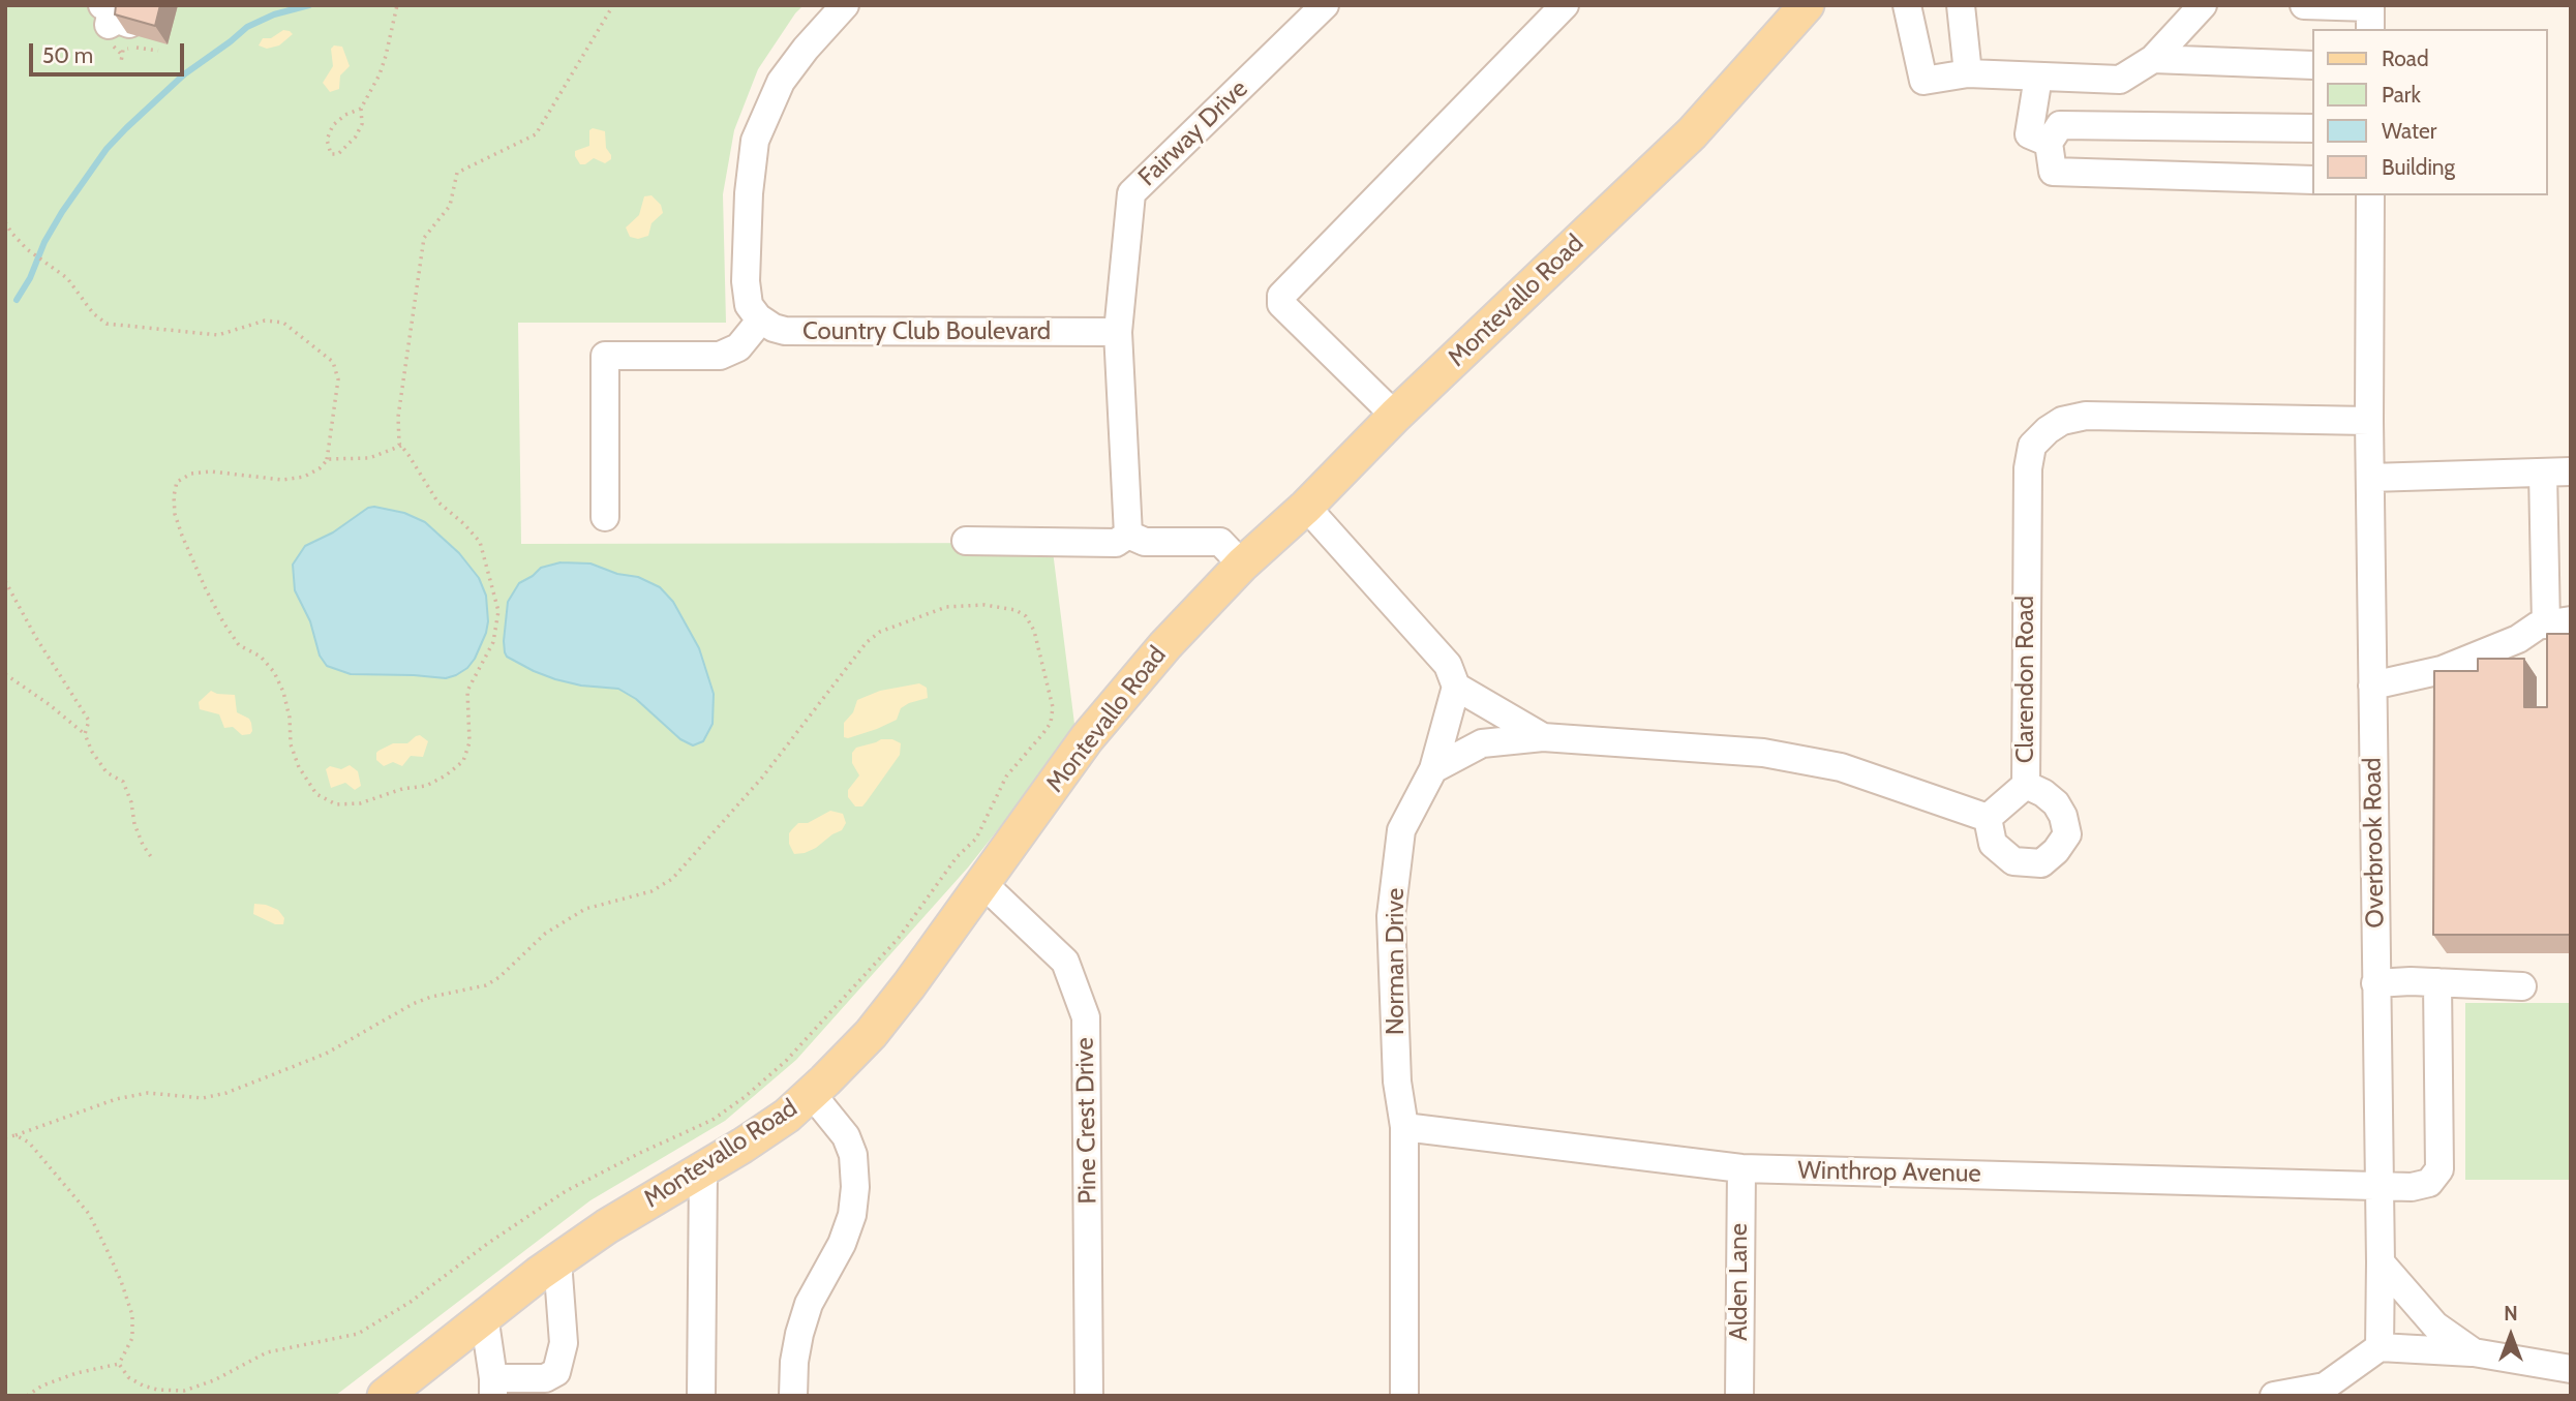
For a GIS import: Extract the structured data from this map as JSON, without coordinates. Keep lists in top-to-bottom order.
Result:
{
  "streets": {
    "main road": ["Montevallo Road"],
    "street": [
      "Fairway Drive",
      "Country Club Boulevard",
      "Clarendon Road",
      "Overbrook Road",
      "Norman Drive",
      "Pine Crest Drive",
      "Winthrop Avenue",
      "Alden Lane"
    ]
  },
  "crossings": [
    ["Fairway Drive", "Country Club Boulevard"],
    ["Montevallo Road", "Pine Crest Drive"],
    ["Clarendon Road", "Overbrook Road"],
    ["Overbrook Road", "Winthrop Avenue"],
    ["Norman Drive", "Winthrop Avenue"],
    ["Winthrop Avenue", "Alden Lane"]
  ],
  "legend": [
    "Road",
    "Park",
    "Water",
    "Building"
  ],
  "scale_bar": "50 m",
  "north": "top"
}
